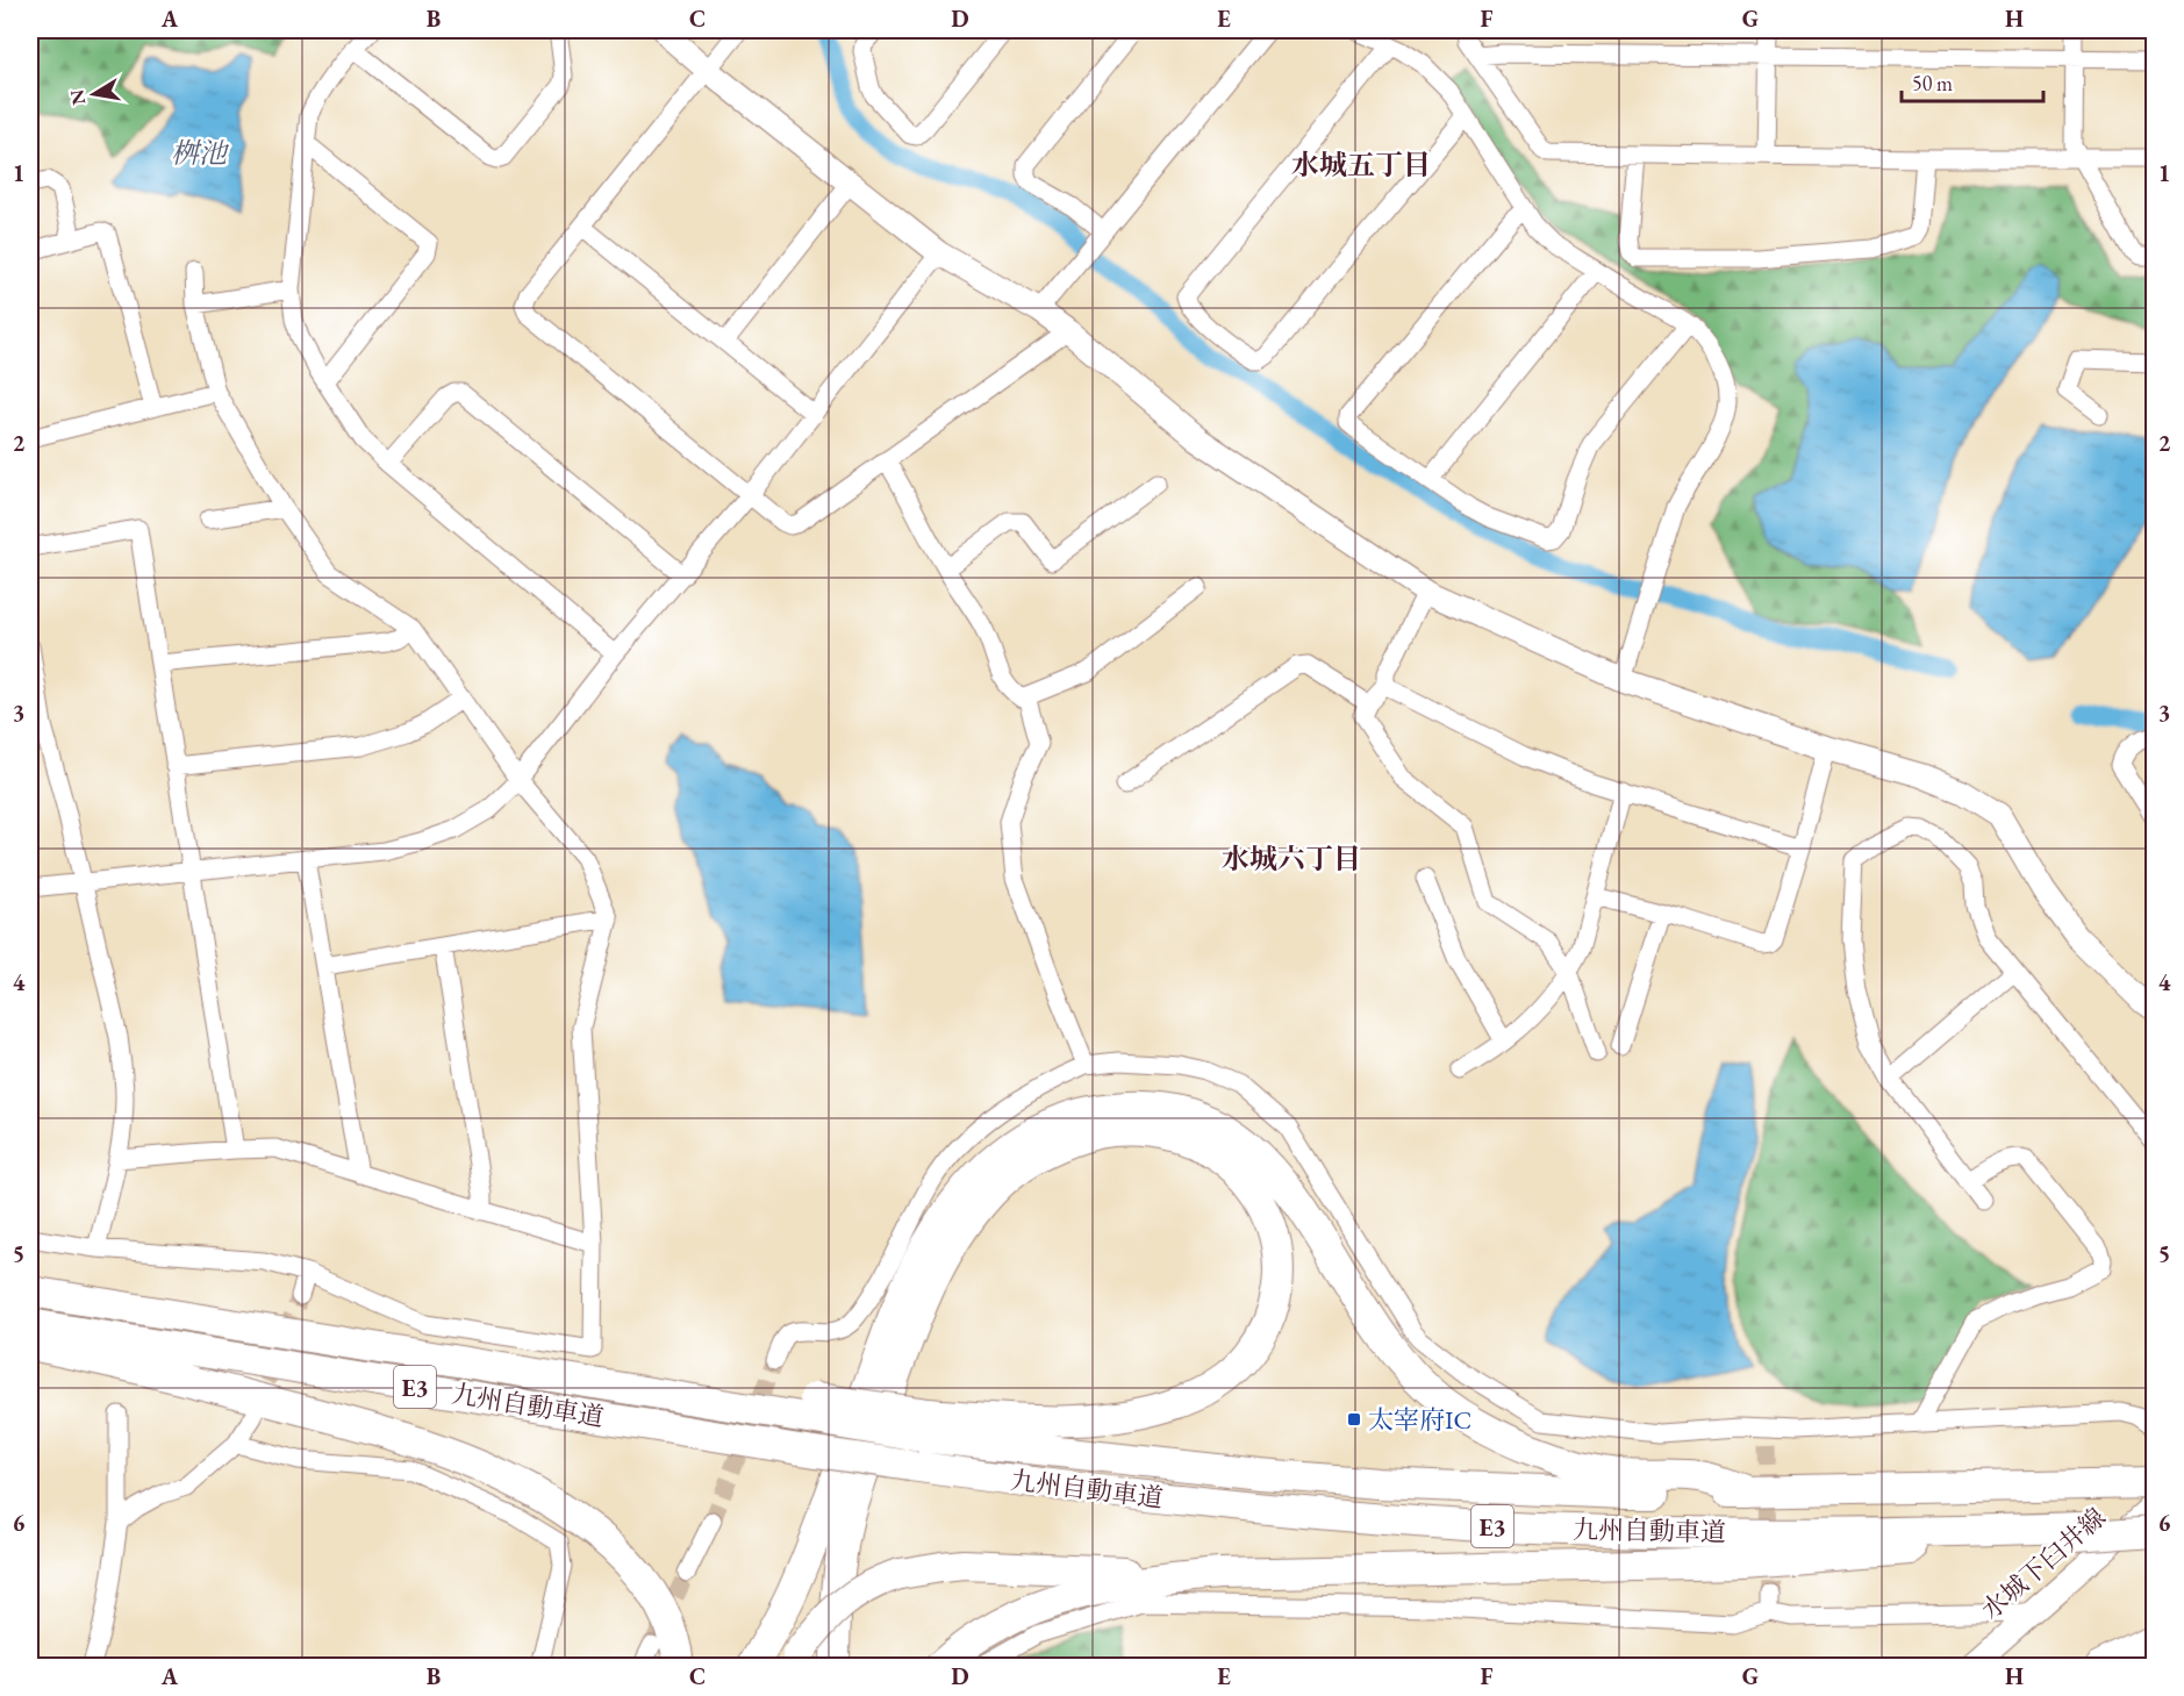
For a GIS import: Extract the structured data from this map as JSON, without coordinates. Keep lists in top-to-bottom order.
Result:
{
  "streets": {
    "highway": ["E3", "九州自動車道"],
    "street": ["水城下臼井線"]
  },
  "districts": ["水城五丁目", "水城六丁目"],
  "water": ["桝池"],
  "places": {
    "transit": ["太宰府IC"]
  },
  "scale_bar": "50 m",
  "north": "left",
  "grid": {
    "columns": [
      "A",
      "B",
      "C",
      "D",
      "E",
      "F",
      "G",
      "H"
    ],
    "rows": [
      "1",
      "2",
      "3",
      "4",
      "5",
      "6"
    ]
  }
}
